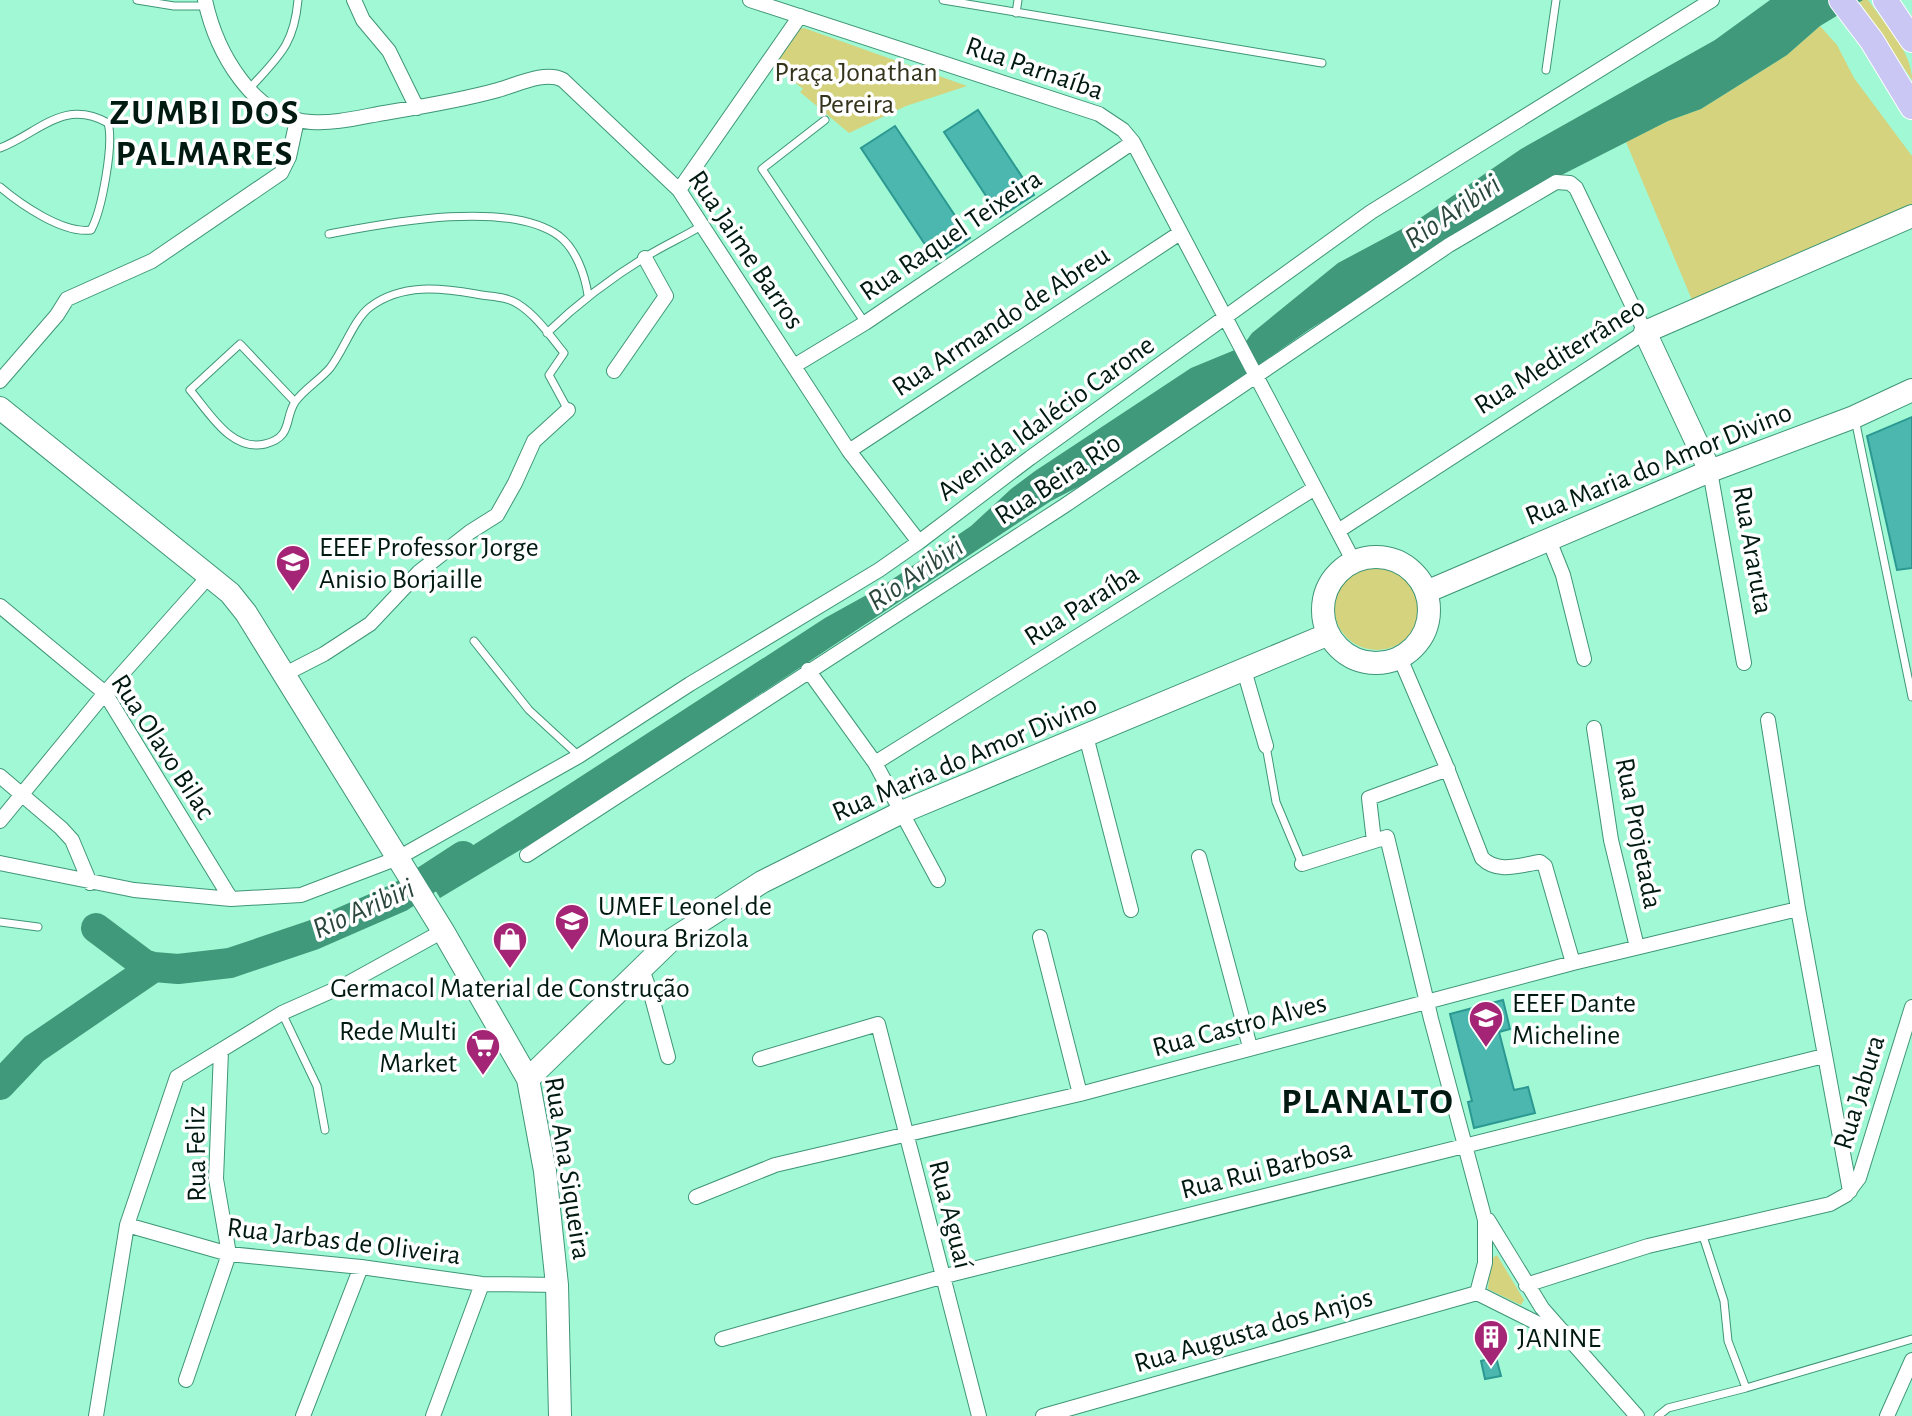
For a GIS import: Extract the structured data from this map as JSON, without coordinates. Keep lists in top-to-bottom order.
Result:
{
  "streets": {
    "street": [
      "Rua Parnaíba",
      "Rua Raquel Teixeira",
      "Rua Jaime Barros",
      "Rua Armando de Abreu",
      "Rua Mediterrâneo",
      "Avenida Idalécio Carone",
      "Rua Maria do Amor Divino",
      "Rua Beira Rio",
      "Rua Araruta",
      "Rua Paraíba",
      "Rua Olavo Bilac",
      "Rua Projetada",
      "Rua Castro Alves",
      "Rua Jabura",
      "Rua Feliz",
      "Rua Ana Siqueira",
      "Rua Rui Barbosa",
      "Rua Aguaí",
      "Rua Jarbas de Oliveira",
      "Rua Augusta dos Anjos"
    ]
  },
  "crossings": [
    ["Rua Parnaíba", "Rua Raquel Teixeira"],
    ["Rua Parnaíba", "Rua Armando de Abreu"],
    ["Rua Parnaíba", "Avenida Idalécio Carone"],
    ["Rua Parnaíba", "Rua Beira Rio"],
    ["Rua Raquel Teixeira", "Rua Jaime Barros"],
    ["Rua Jaime Barros", "Rua Armando de Abreu"],
    ["Rua Jaime Barros", "Avenida Idalécio Carone"],
    ["Rua Mediterrâneo", "Rua Araruta"],
    ["Avenida Idalécio Carone", "Rua Olavo Bilac"],
    ["Avenida Idalécio Carone", "Rua Ana Siqueira"],
    ["Rua Maria do Amor Divino", "Rua Araruta"],
    ["Rua Maria do Amor Divino", "Rua Ana Siqueira"],
    ["Rua Beira Rio", "Rua Araruta"],
    ["Rua Projetada", "Rua Castro Alves"],
    ["Rua Castro Alves", "Rua Aguaí"],
    ["Rua Feliz", "Rua Jarbas de Oliveira"],
    ["Rua Ana Siqueira", "Rua Jarbas de Oliveira"],
    ["Rua Rui Barbosa", "Rua Aguaí"]
  ],
  "districts": ["ZUMBI DOS PALMARES", "PLANALTO"],
  "water": ["Rio Aribiri"],
  "parks": ["Praça Jonathan Pereira"],
  "places": {
    "school or university": ["EEEF Professor Jorge Anisio Borjaille", "UMEF Leonel de Moura Brizola", "EEEF Dante Micheline"],
    "shop": ["Germacol Material de Construção"],
    "supermarket": ["Rede Multi Market"],
    "building": ["JANINE"]
  }
}
